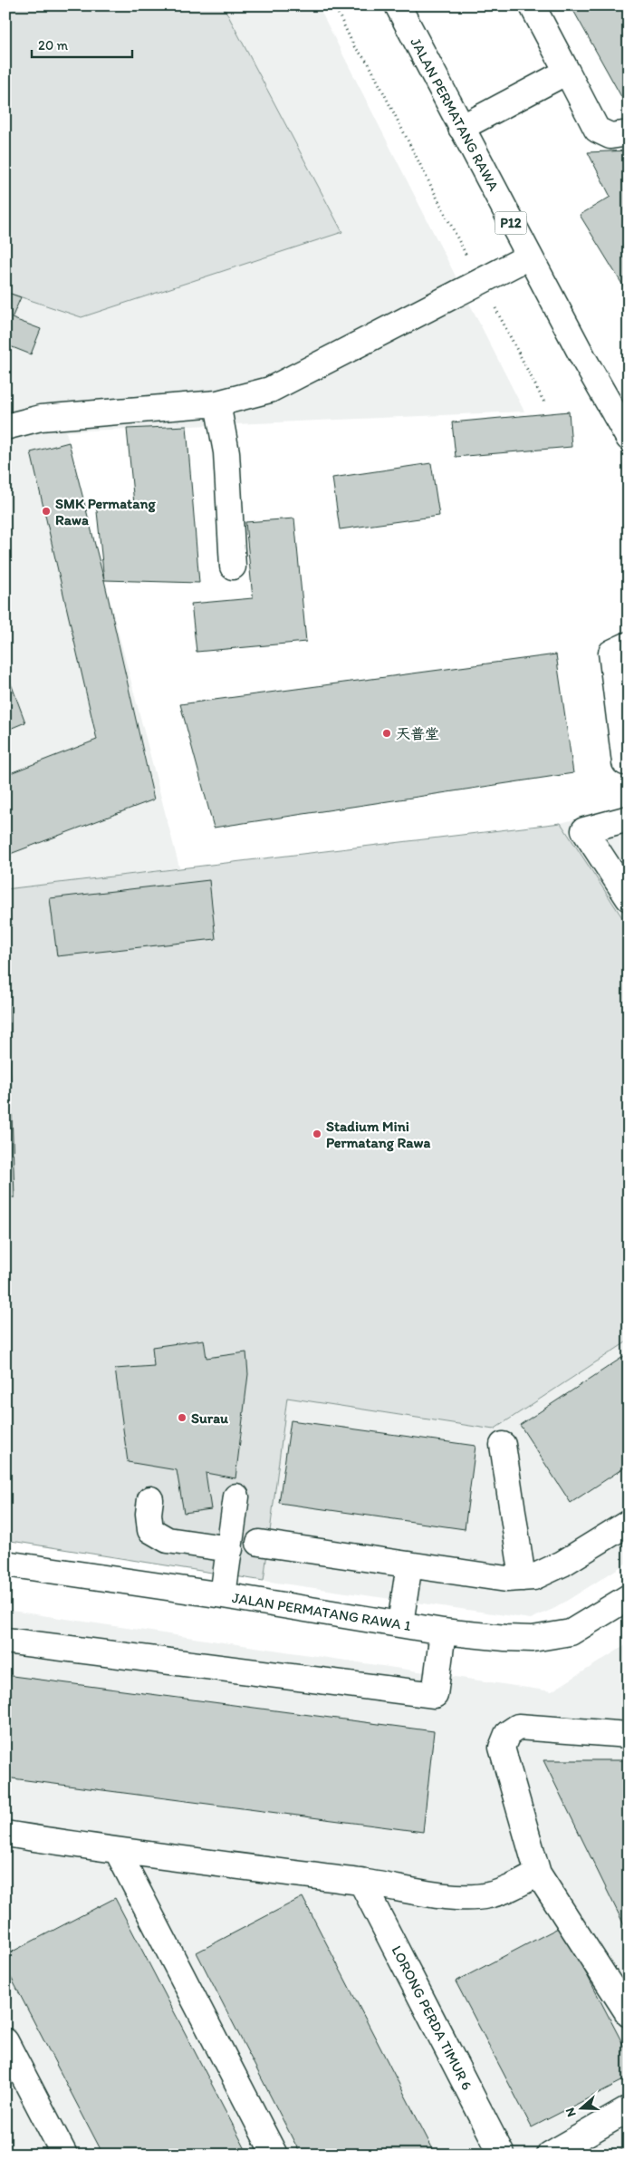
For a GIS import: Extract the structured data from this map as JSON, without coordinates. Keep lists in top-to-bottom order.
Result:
{
  "streets": {
    "street": [
      "JALAN PERMATANG RAWA",
      "P12",
      "JALAN PERMATANG RAWA 1",
      "LORONG PERDA TIMUR 6"
    ]
  },
  "places": [
    "SMK Permatang Rawa",
    "天普堂",
    "Stadium Mini Permatang Rawa",
    "Surau"
  ],
  "scale_bar": "20 m",
  "north": "left"
}
